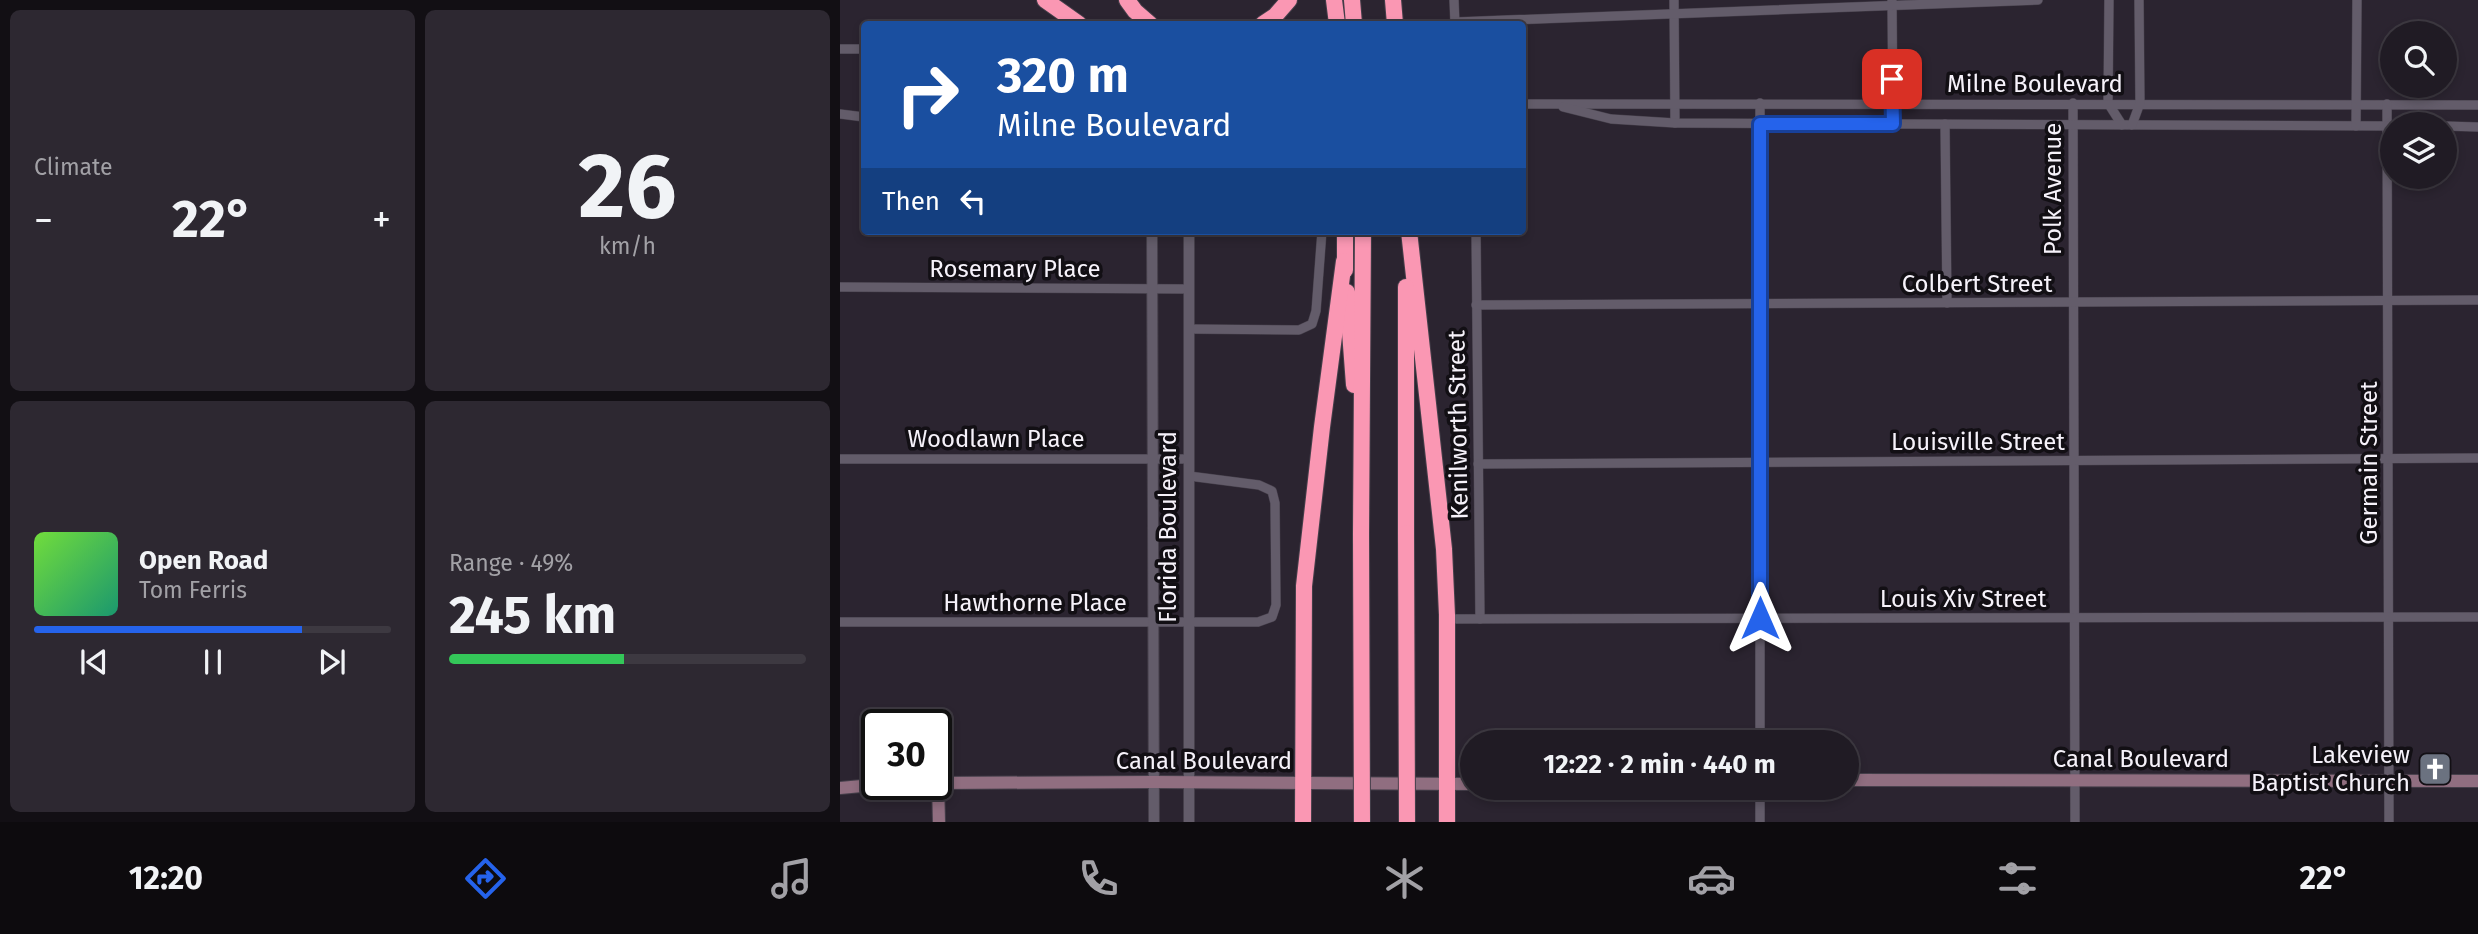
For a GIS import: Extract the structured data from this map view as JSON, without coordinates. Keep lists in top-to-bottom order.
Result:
{
  "streets": {
    "main road": ["Canal Boulevard"],
    "street": [
      "Milne Boulevard",
      "Polk Avenue",
      "Rosemary Place",
      "Colbert Street",
      "Kenilworth Street",
      "Woodlawn Place",
      "Louisville Street",
      "Germain Street",
      "Florida Boulevard",
      "Louis Xiv Street",
      "Hawthorne Place"
    ]
  },
  "crossings": [
    ["Milne Boulevard", "Polk Avenue"],
    ["Milne Boulevard", "Germain Street"],
    ["Polk Avenue", "Colbert Street"],
    ["Polk Avenue", "Louisville Street"],
    ["Polk Avenue", "Louis Xiv Street"],
    ["Polk Avenue", "Canal Boulevard"],
    ["Rosemary Place", "Florida Boulevard"],
    ["Colbert Street", "Kenilworth Street"],
    ["Colbert Street", "Germain Street"],
    ["Kenilworth Street", "Louisville Street"],
    ["Kenilworth Street", "Louis Xiv Street"],
    ["Woodlawn Place", "Florida Boulevard"],
    ["Louisville Street", "Germain Street"],
    ["Germain Street", "Louis Xiv Street"],
    ["Germain Street", "Canal Boulevard"],
    ["Florida Boulevard", "Hawthorne Place"],
    ["Florida Boulevard", "Canal Boulevard"]
  ],
  "places": {
    "church": ["Lakeview Baptist Church"]
  },
  "page": {
    "tile": [
      "Climate",
      ["26", "km/h"],
      ["Range · 49%", "245 km"]
    ],
    "turn": ["320 m", "Milne Boulevard"],
    "then": "Then",
    "heat": ["−", "22°", "+"],
    "song": ["Open Road", "Tom Ferris"],
    "limit": "30",
    "trip": "12:22 · 2 min · 440 m",
    "tabs": ["12:20", "22°"]
  }
}
